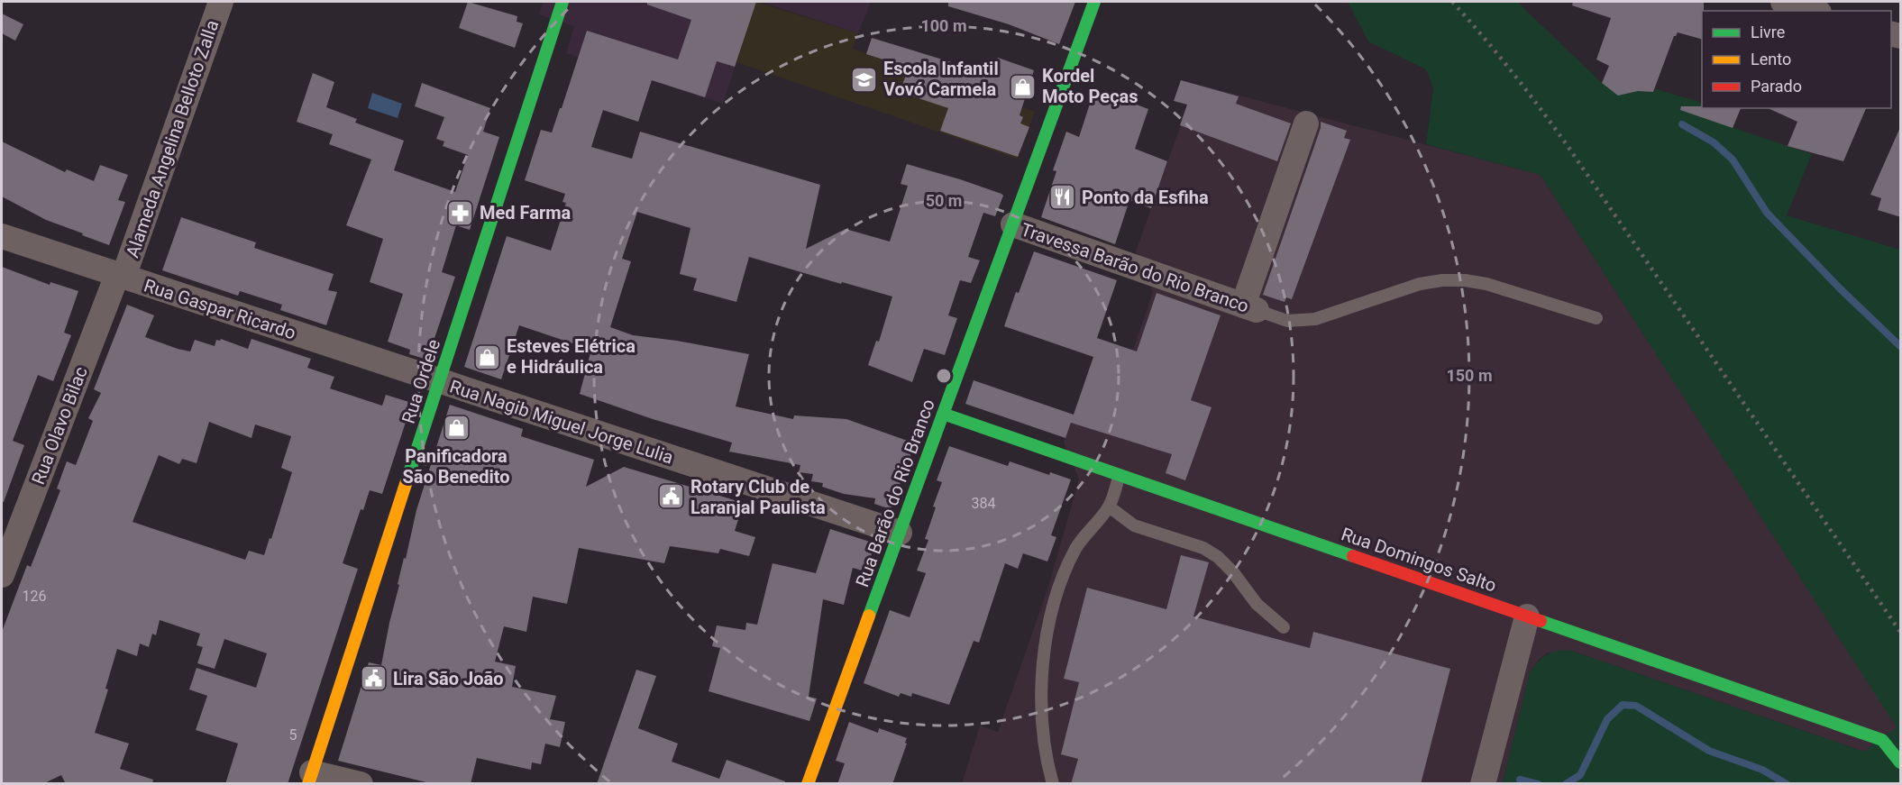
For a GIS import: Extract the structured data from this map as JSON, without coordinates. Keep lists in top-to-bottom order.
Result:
{
  "streets": {
    "main road": ["Rua Ordele", "Rua Barão do Rio Branco", "Rua Domingos Salto"],
    "street": [
      "Alameda Angelina Belloto Zalla",
      "Travessa Barão do Rio Branco",
      "Rua Gaspar Ricardo",
      "Rua Nagib Miguel Jorge Lulia",
      "Rua Olavo Bilac"
    ]
  },
  "crossings": [
    ["Alameda Angelina Belloto Zalla", "Rua Gaspar Ricardo"],
    ["Alameda Angelina Belloto Zalla", "Rua Olavo Bilac"],
    ["Travessa Barão do Rio Branco", "Rua Barão do Rio Branco"],
    ["Rua Gaspar Ricardo", "Rua Ordele"],
    ["Rua Gaspar Ricardo", "Rua Nagib Miguel Jorge Lulia"],
    ["Rua Gaspar Ricardo", "Rua Olavo Bilac"],
    ["Rua Ordele", "Rua Nagib Miguel Jorge Lulia"],
    ["Rua Nagib Miguel Jorge Lulia", "Rua Barão do Rio Branco"],
    ["Rua Barão do Rio Branco", "Rua Domingos Salto"]
  ],
  "places": {
    "school or university": ["Escola Infantil Vovó Carmela"],
    "shop": ["Kordel Moto Peças", "Esteves Elétrica e Hidráulica", "Panificadora São Benedito"],
    "restaurant": ["Ponto da Esfiha"],
    "pharmacy": ["Med Farma"],
    "public building": ["Rotary Club de Laranjal Paulista", "Lira São João"]
  },
  "house_numbers": ["384", "126", "5"],
  "legend": ["Livre", "Lento", "Parado"],
  "rings": ["100 m", "50 m", "150 m"]
}
